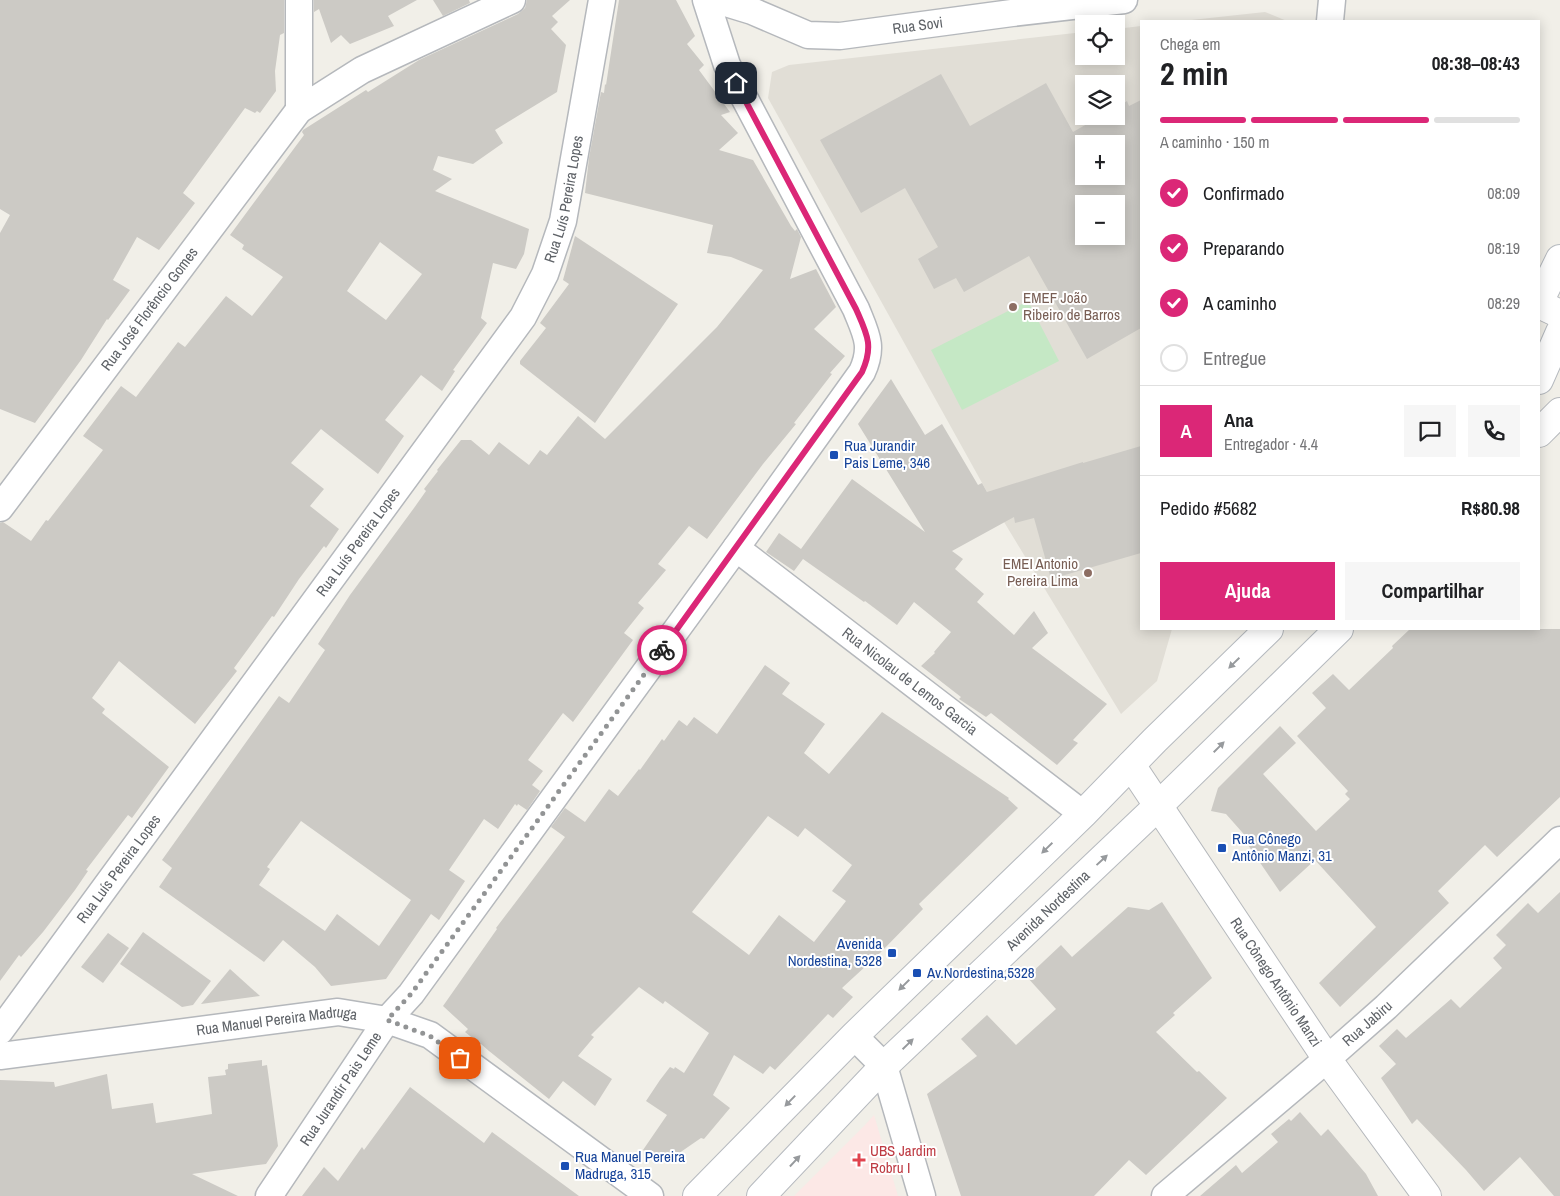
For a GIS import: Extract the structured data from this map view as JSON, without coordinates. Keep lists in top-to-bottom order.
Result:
{
  "streets": {
    "main road": ["Avenida Nordestina", "Rua Cônego Antônio Manzi"],
    "street": [
      "Rua Sovi",
      "Rua Luís Pereira Lopes",
      "Rua José Florêncio Gomes",
      "Rua Nicolau de Lemos Garcia",
      "Rua Jabiru",
      "Rua Manuel Pereira Madruga",
      "Rua Jurandir Pais Leme"
    ]
  },
  "crossings": [
    ["Rua Nicolau de Lemos Garcia", "Rua Jurandir Pais Leme"],
    ["Avenida Nordestina", "Rua Cônego Antônio Manzi"],
    ["Rua Cônego Antônio Manzi", "Rua Jabiru"],
    ["Rua Manuel Pereira Madruga", "Rua Jurandir Pais Leme"]
  ],
  "places": {
    "other": ["EMEF João Ribeiro de Barros", "EMEI Antonio Pereira Lima"],
    "transit": [
      "Rua Jurandir Pais Leme, 346",
      "Rua Cônego Antônio Manzi, 31",
      "Avenida Nordestina, 5328",
      "Av.Nordestina,5328",
      "Rua Manuel Pereira Madruga, 315"
    ],
    "health": ["UBS Jardim Robru I"]
  },
  "page": {
    "map_buttons": ["+", "−"],
    "heading": ["2 min", "Chega em", "08:38–08:43"],
    "panel": [
      "Ana",
      "Entregador · 4.4",
      "Pedido #5682",
      "R$80.98"
    ],
    "bar": "A caminho · 150 m",
    "list": [
      ["Confirmado", "08:09"],
      ["Preparando", "08:19"],
      ["A caminho", "08:29"],
      "Entregue"
    ],
    "round": "A",
    "buttons": ["Ajuda", "Compartilhar"]
  }
}
